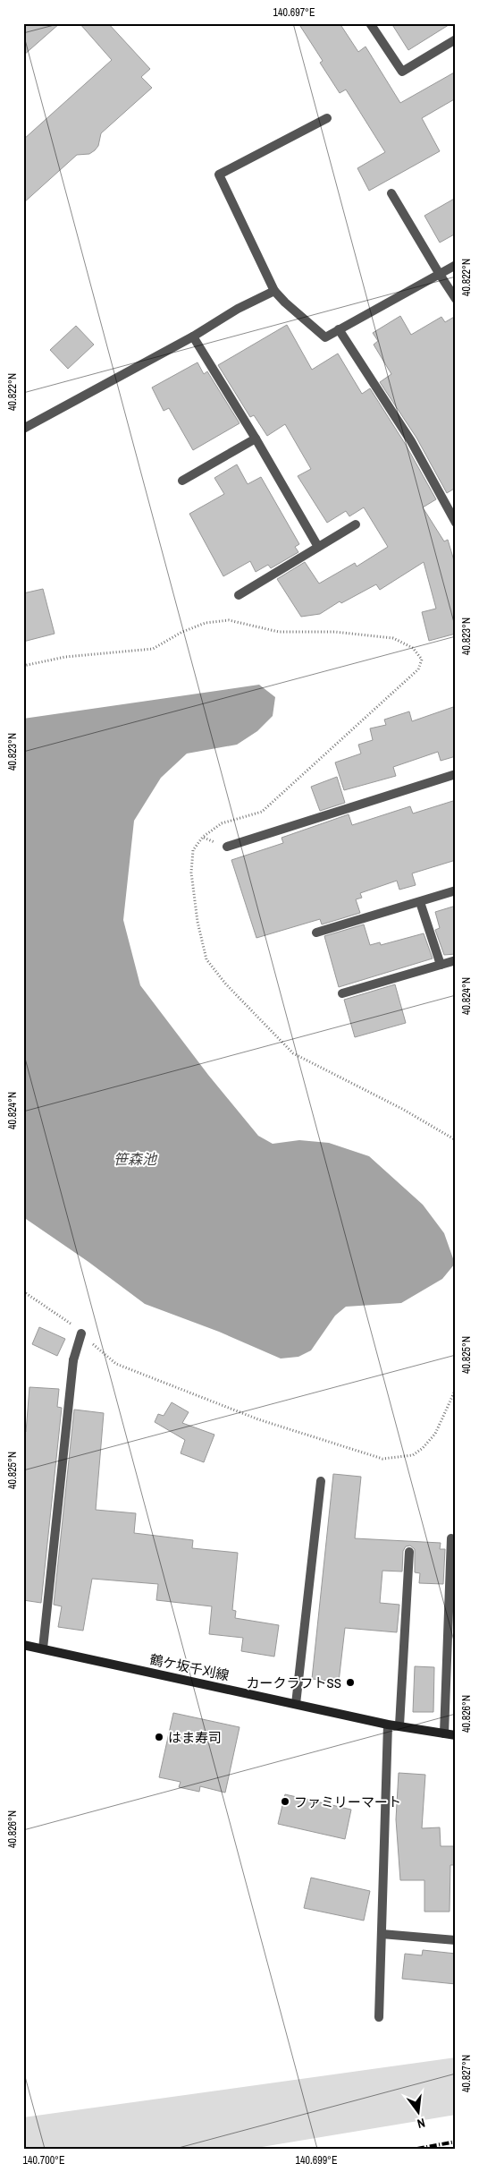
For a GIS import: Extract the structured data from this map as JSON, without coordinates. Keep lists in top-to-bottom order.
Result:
{
  "streets": {
    "main road": ["鶴ケ坂千刈線"]
  },
  "water": ["笹森池"],
  "places": ["カークラフトSS", "はま寿司", "ファミリーマート"],
  "north": "bottom",
  "coordinates": [
    "140.697°E",
    "40.822°N",
    "40.823°N",
    "40.824°N",
    "40.825°N",
    "40.826°N",
    "40.827°N",
    "140.700°E",
    "140.699°E"
  ]
}
